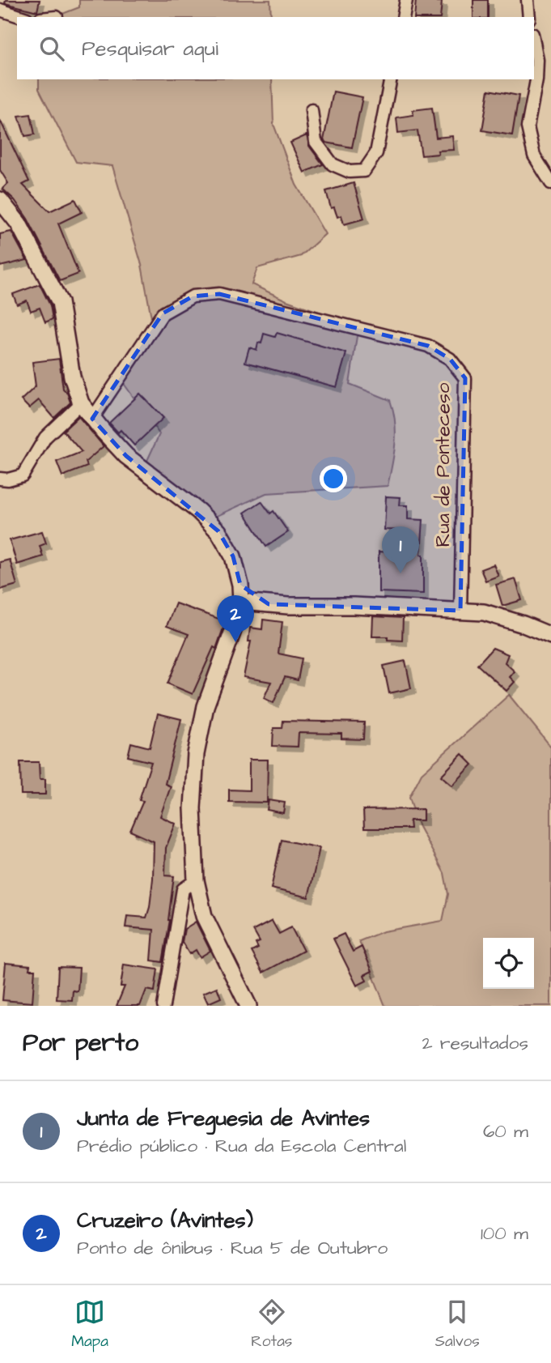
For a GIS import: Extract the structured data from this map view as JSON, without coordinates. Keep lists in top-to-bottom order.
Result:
{
  "streets": {
    "street": ["Rua de Ponteceso"]
  },
  "page": {
    "search": "Pesquisar aqui",
    "pins": ["1", "2"],
    "heading": ["Por perto", "2 resultados"],
    "list": [
      {
        "mark": "1",
        "name": "Junta de Freguesia de Avintes",
        "note": "Prédio público · Rua da Escola Central",
        "value": "60 m"
      },
      {
        "mark": "2",
        "name": "Cruzeiro (Avintes)",
        "note": "Ponto de ônibus · Rua 5 de Outubro",
        "value": "100 m"
      }
    ],
    "nav": ["Mapa", "Rotas", "Salvos"]
  }
}
